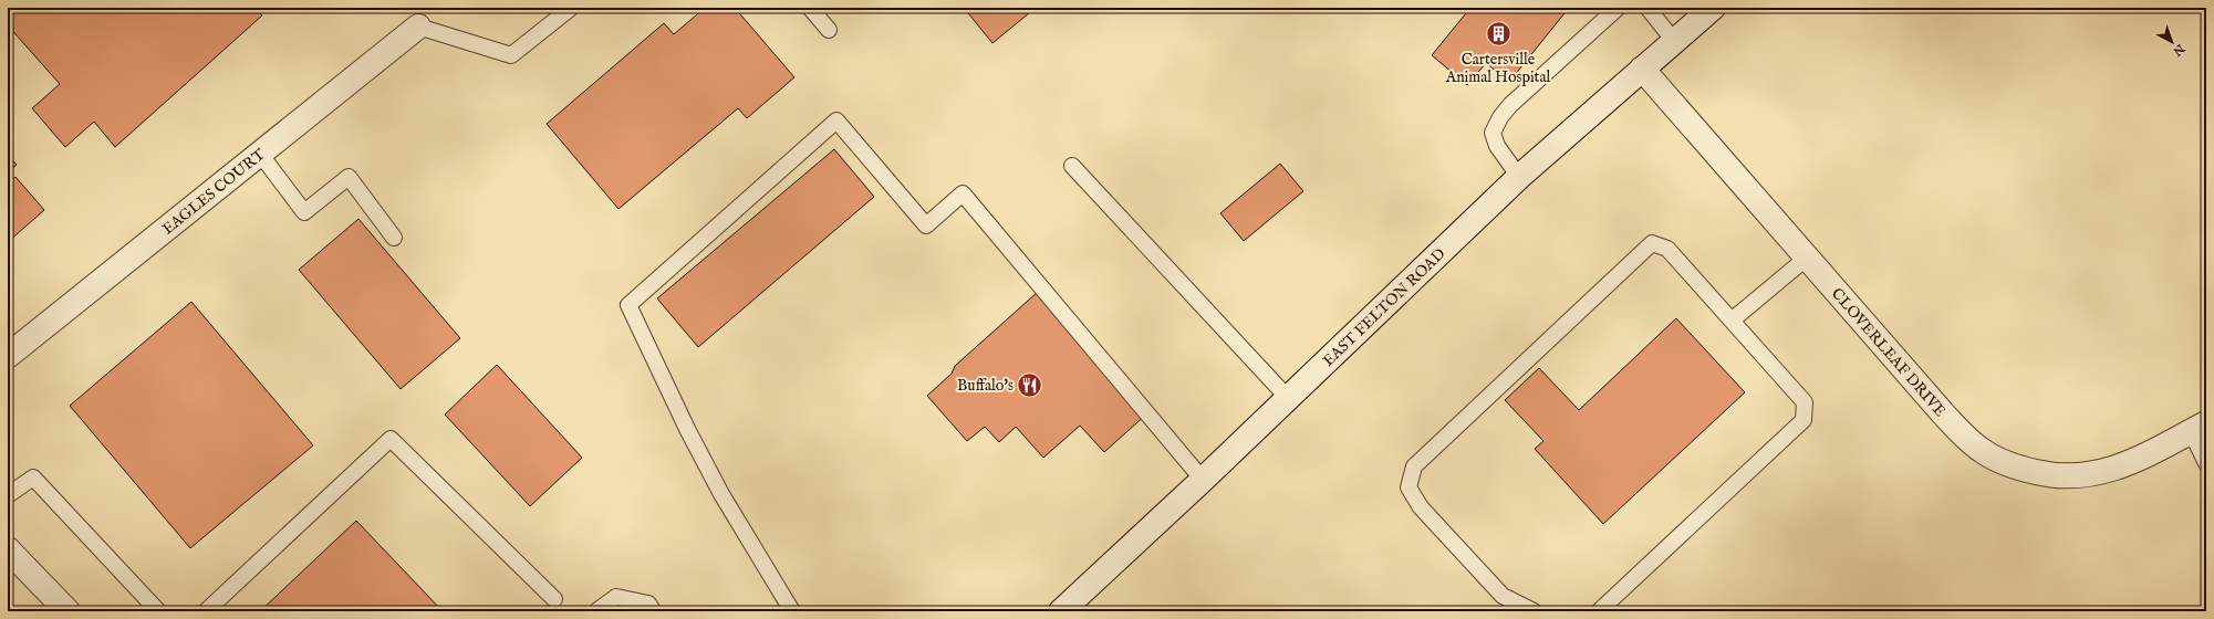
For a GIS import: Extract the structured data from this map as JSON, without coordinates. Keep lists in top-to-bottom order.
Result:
{
  "streets": {
    "street": ["EAGLES COURT", "EAST FELTON ROAD", "CLOVERLEAF DRIVE"]
  },
  "crossings": [
    ["EAST FELTON ROAD", "CLOVERLEAF DRIVE"]
  ],
  "places": {
    "building": ["Cartersville Animal Hospital"],
    "restaurant": ["Buffalo's"]
  },
  "north": "bottom right"
}
